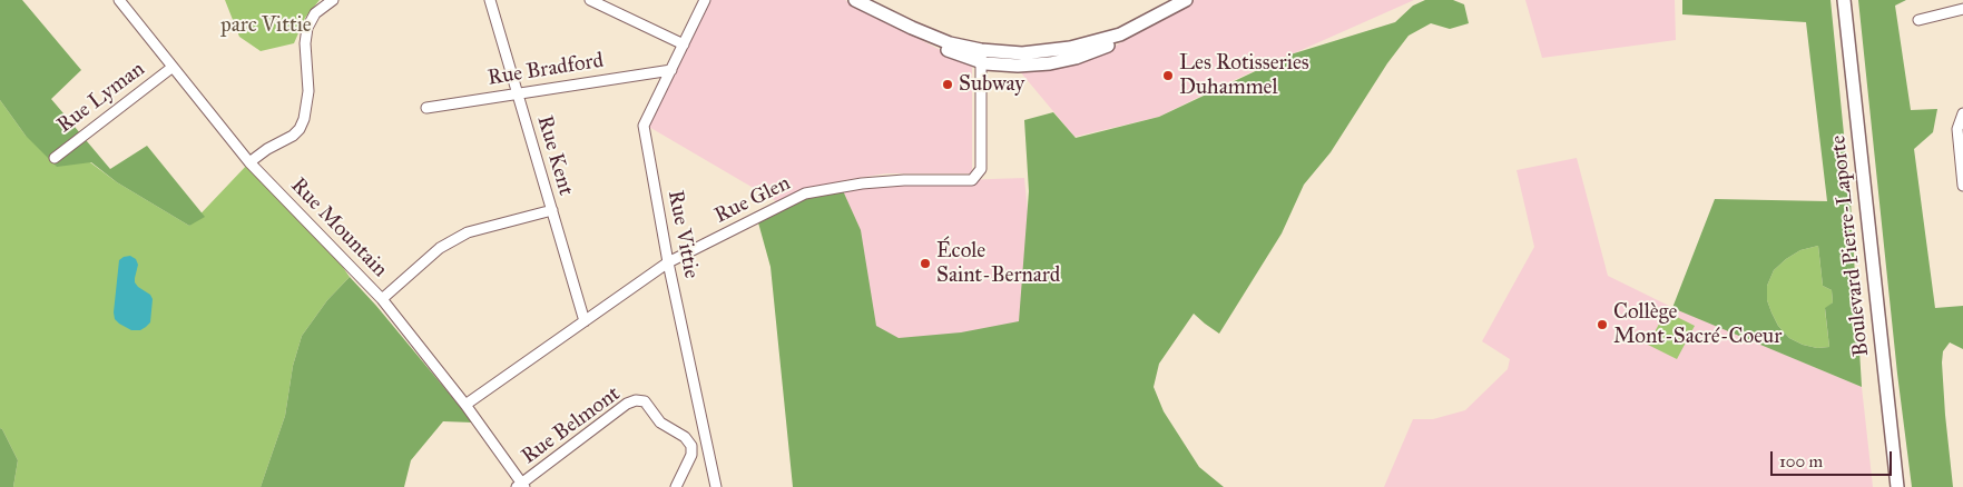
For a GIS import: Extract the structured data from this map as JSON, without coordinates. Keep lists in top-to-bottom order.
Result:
{
  "streets": {
    "main road": ["Boulevard Pierre-Laporte"],
    "street": [
      "Rue Bradford",
      "Rue Lyman",
      "Rue Kent",
      "Rue Glen",
      "Rue Mountain",
      "Rue Vittie",
      "Rue Belmont"
    ]
  },
  "crossings": [
    ["Rue Bradford", "Rue Kent"],
    ["Rue Bradford", "Rue Vittie"],
    ["Rue Lyman", "Rue Mountain"],
    ["Rue Kent", "Rue Glen"],
    ["Rue Glen", "Rue Mountain"],
    ["Rue Glen", "Rue Vittie"],
    ["Rue Mountain", "Rue Belmont"]
  ],
  "parks": ["parc Vittie"],
  "places": [
    "Les Rotisseries Duhammel",
    "Subway",
    "École Saint-Bernard",
    "Collège Mont-Sacré-Coeur"
  ],
  "scale_bar": "100 m"
}
